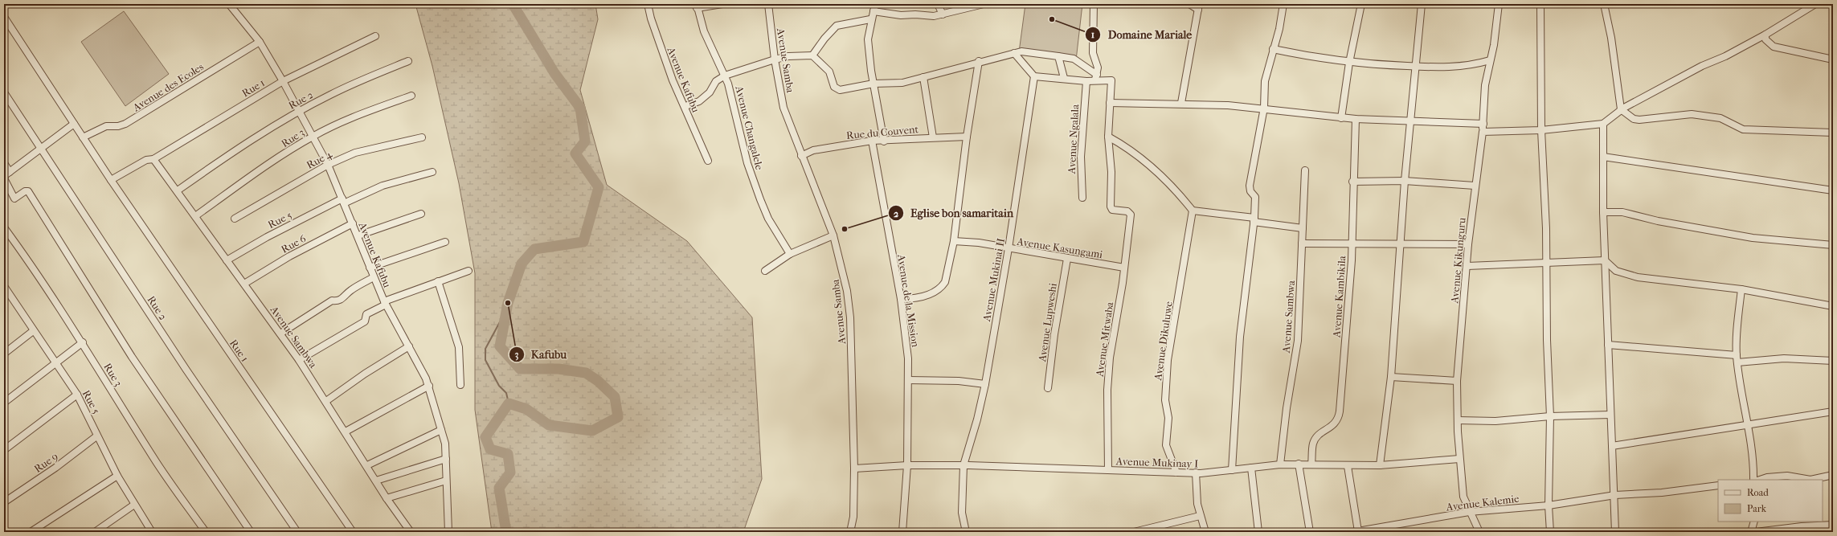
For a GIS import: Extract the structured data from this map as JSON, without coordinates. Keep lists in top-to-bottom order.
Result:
{
  "streets": {
    "street": [
      "Avenue Samba",
      "Avenue Kafubu",
      "Avenue des Ecoles",
      "Rue 1",
      "Rue 2",
      "Avenue Changalele",
      "Rue du Couvent",
      "Rue 3",
      "Avenue Ngalala",
      "Rue 4",
      "Rue 5",
      "Rue 6",
      "Avenue Kasungami",
      "Avenue Kikunguru",
      "Avenue Mukinai II",
      "Avenue Kambikila",
      "Avenue de la Mission",
      "Avenue Sambwa",
      "Avenue Lupweshi",
      "Avenue Mitwaba",
      "Avenue Dikuluwe",
      "Rue 9",
      "Avenue Mukinay I",
      "Avenue Kalemie"
    ]
  },
  "crossings": [
    ["Avenue Samba", "Rue du Couvent"],
    ["Avenue Samba", "Avenue Mukinay I"],
    ["Avenue Kafubu", "Avenue des Ecoles"],
    ["Avenue Kafubu", "Rue 1"],
    ["Avenue Kafubu", "Rue 2"],
    ["Avenue Kafubu", "Rue 3"],
    ["Avenue Kafubu", "Rue 4"],
    ["Avenue Kafubu", "Rue 5"],
    ["Avenue Kafubu", "Rue 6"],
    ["Avenue des Ecoles", "Rue 1"],
    ["Rue 1", "Avenue Sambwa"],
    ["Rue 2", "Avenue Sambwa"],
    ["Rue du Couvent", "Avenue de la Mission"],
    ["Rue 3", "Avenue Sambwa"],
    ["Rue 5", "Avenue Sambwa"],
    ["Rue 5", "Rue 9"],
    ["Rue 6", "Avenue Sambwa"],
    ["Avenue Kasungami", "Avenue Mukinai II"],
    ["Avenue Kasungami", "Avenue Lupweshi"],
    ["Avenue Kasungami", "Avenue Mitwaba"],
    ["Avenue Kikunguru", "Avenue Mukinay I"],
    ["Avenue Kikunguru", "Avenue Kalemie"],
    ["Avenue Mukinai II", "Avenue Mukinay I"],
    ["Avenue Kambikila", "Avenue Mukinay I"],
    ["Avenue de la Mission", "Avenue Mukinay I"],
    ["Avenue Sambwa", "Avenue Mukinay I"],
    ["Avenue Mitwaba", "Avenue Mukinay I"],
    ["Avenue Dikuluwe", "Avenue Mukinay I"]
  ],
  "places": ["Domaine Mariale", "Eglise bon samaritain", "Kafubu"],
  "legend": ["Road", "Park"]
}
